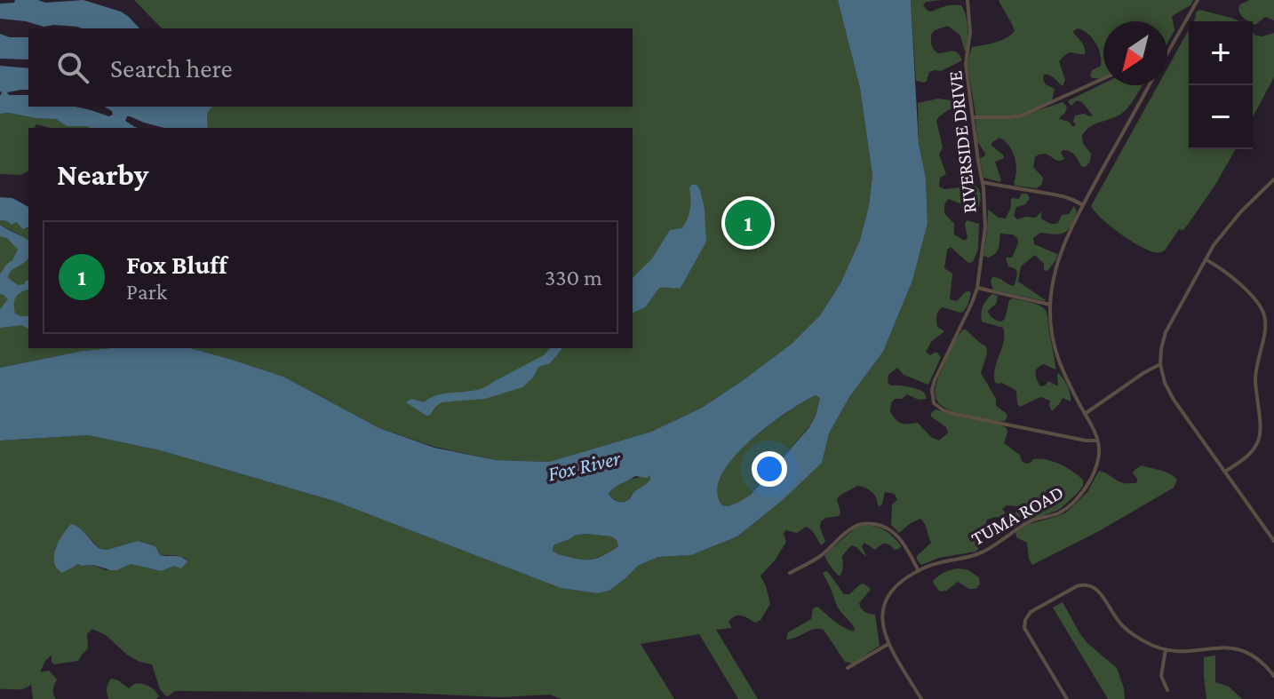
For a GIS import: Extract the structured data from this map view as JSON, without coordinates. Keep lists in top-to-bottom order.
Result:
{
  "streets": {
    "street": ["RIVERSIDE DRIVE", "TUMA ROAD"]
  },
  "crossings": [
    ["RIVERSIDE DRIVE", "TUMA ROAD"]
  ],
  "water": ["Fox River"],
  "north": "bottom left",
  "page": {
    "map_buttons": ["+", "−"],
    "search": "Search here",
    "heading": "Nearby",
    "pins": "1",
    "list": [
      {
        "mark": "1",
        "name": "Fox Bluff",
        "note": "Park",
        "value": "330 m"
      }
    ]
  }
}
